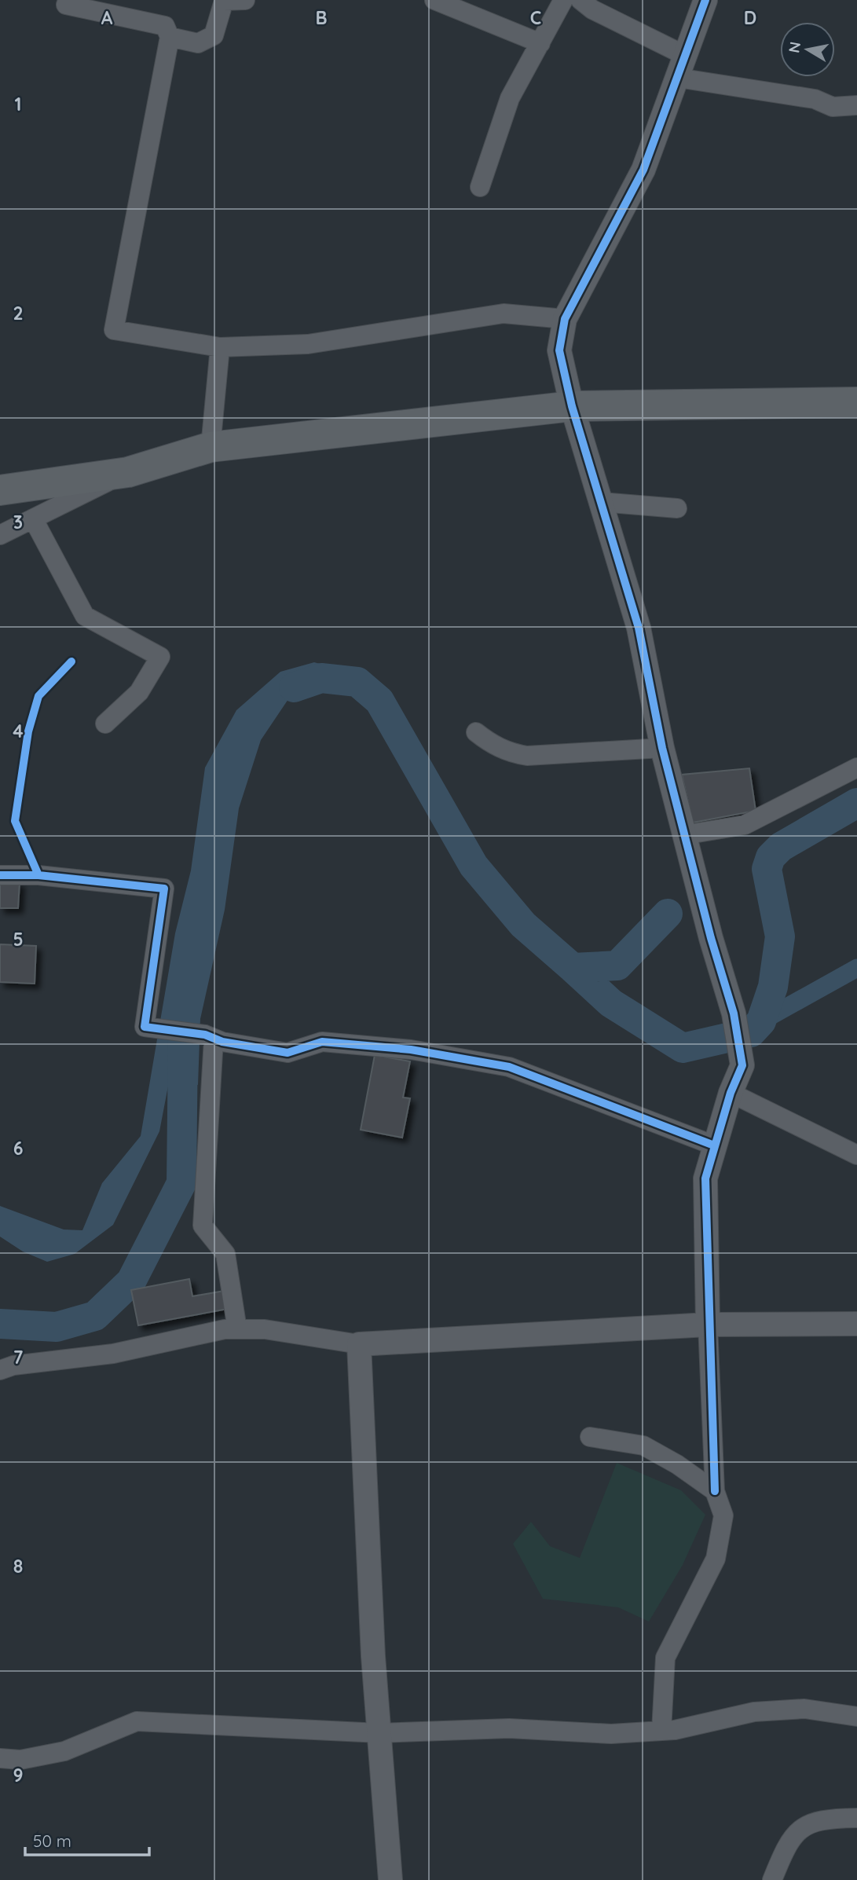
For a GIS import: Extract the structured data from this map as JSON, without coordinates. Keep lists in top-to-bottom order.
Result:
{
  "scale_bar": "50 m",
  "north": "left",
  "grid": {
    "columns": [
      "A",
      "B",
      "C",
      "D"
    ],
    "rows": [
      "1",
      "2",
      "3",
      "4",
      "5",
      "6",
      "7",
      "8",
      "9"
    ]
  }
}
